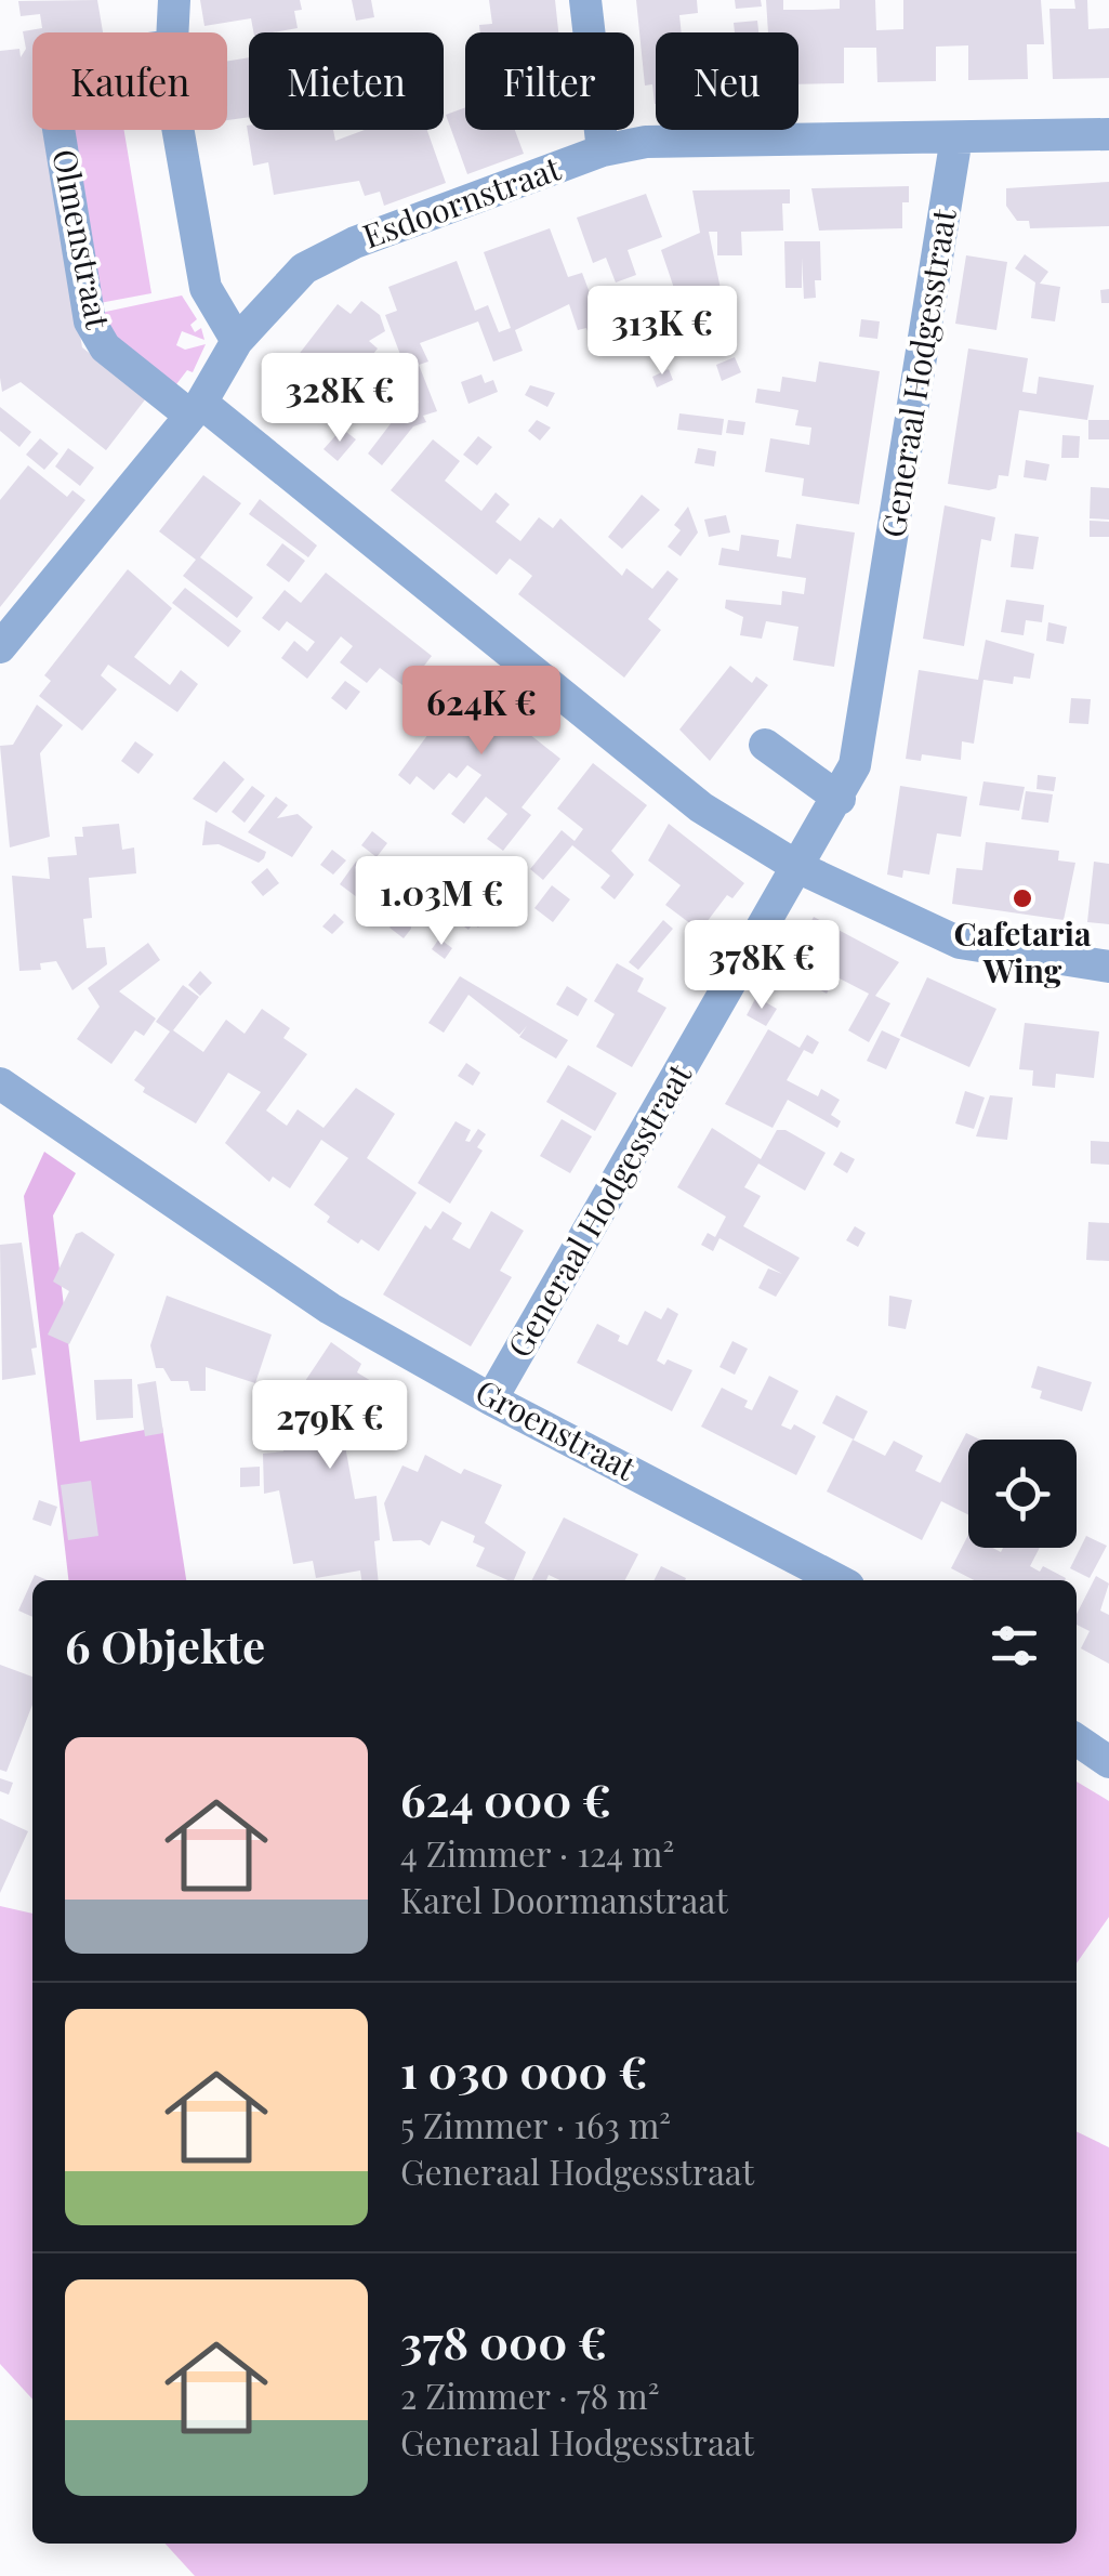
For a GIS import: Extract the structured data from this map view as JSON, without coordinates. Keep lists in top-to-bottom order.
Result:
{
  "streets": {
    "street": [
      "Esdoornstraat",
      "Olmenstraat",
      "Generaal Hodgesstraat",
      "Groenstraat"
    ]
  },
  "crossings": [
    ["Esdoornstraat", "Olmenstraat"],
    ["Esdoornstraat", "Generaal Hodgesstraat"],
    ["Generaal Hodgesstraat", "Groenstraat"]
  ],
  "places": ["Cafetaria Wing"],
  "page": {
    "chip": [
      "Kaufen",
      "Mieten",
      "Filter",
      "Neu"
    ],
    "price": [
      "313K €",
      "328K €",
      "624K €",
      "1.03M €",
      "378K €",
      "279K €"
    ],
    "heading": "6 Objekte",
    "list": [
      {
        "name": "624 000 €",
        "note": "4 Zimmer · 124 m² · Karel Doormanstraat"
      },
      {
        "name": "1 030 000 €",
        "note": "5 Zimmer · 163 m² · Generaal Hodgesstraat"
      },
      {
        "name": "378 000 €",
        "note": "2 Zimmer · 78 m² · Generaal Hodgesstraat"
      }
    ]
  }
}
